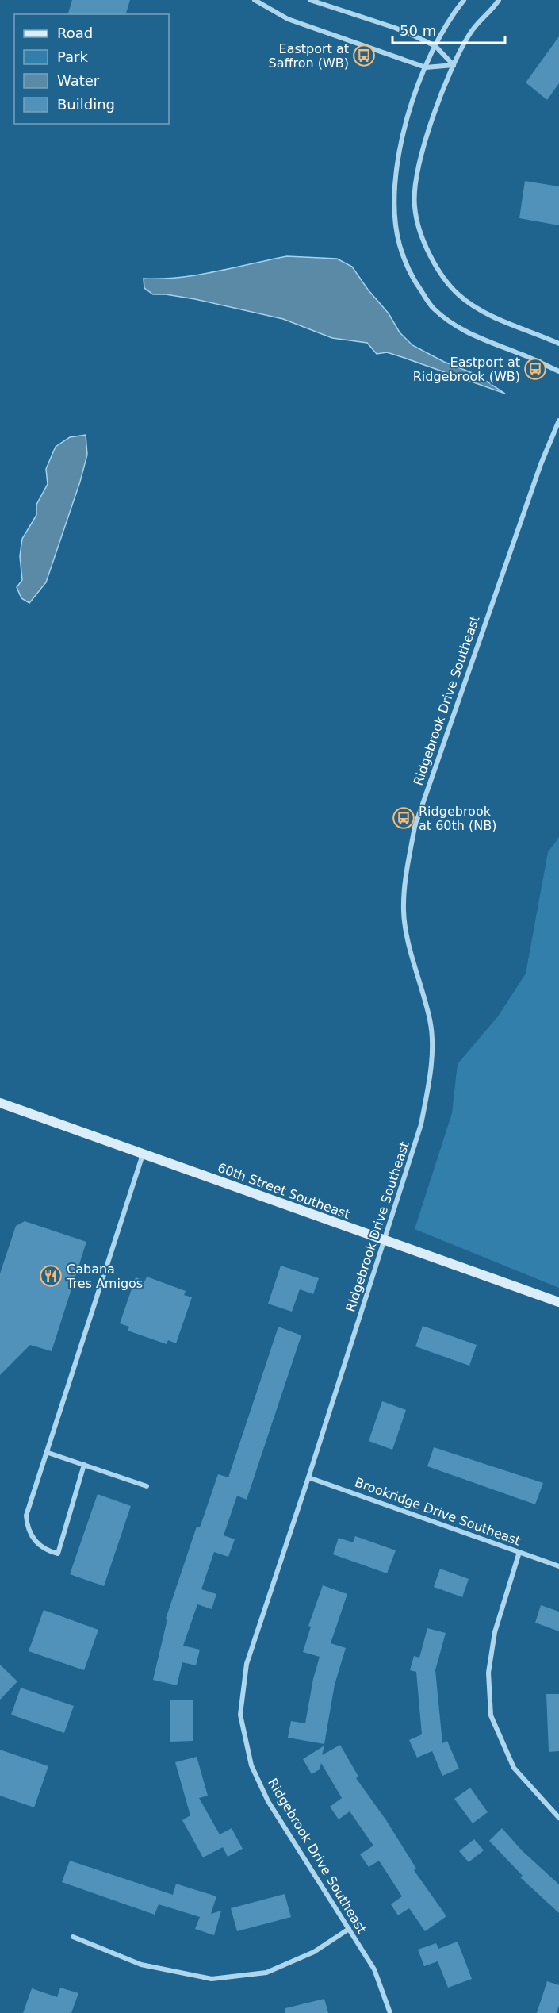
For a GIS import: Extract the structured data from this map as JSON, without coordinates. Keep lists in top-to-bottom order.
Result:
{
  "streets": {
    "main road": ["60th Street Southeast"],
    "street": ["Ridgebrook Drive Southeast", "Brookridge Drive Southeast"]
  },
  "crossings": [
    ["Ridgebrook Drive Southeast", "60th Street Southeast"],
    ["Ridgebrook Drive Southeast", "Brookridge Drive Southeast"]
  ],
  "places": {
    "bus stop": ["Eastport at Saffron (WB)", "Eastport at Ridgebrook (WB)", "Ridgebrook at 60th (NB)"],
    "restaurant": ["Cabana Tres Amigos"]
  },
  "legend": [
    "Road",
    "Park",
    "Water",
    "Building"
  ],
  "scale_bar": "50 m"
}
